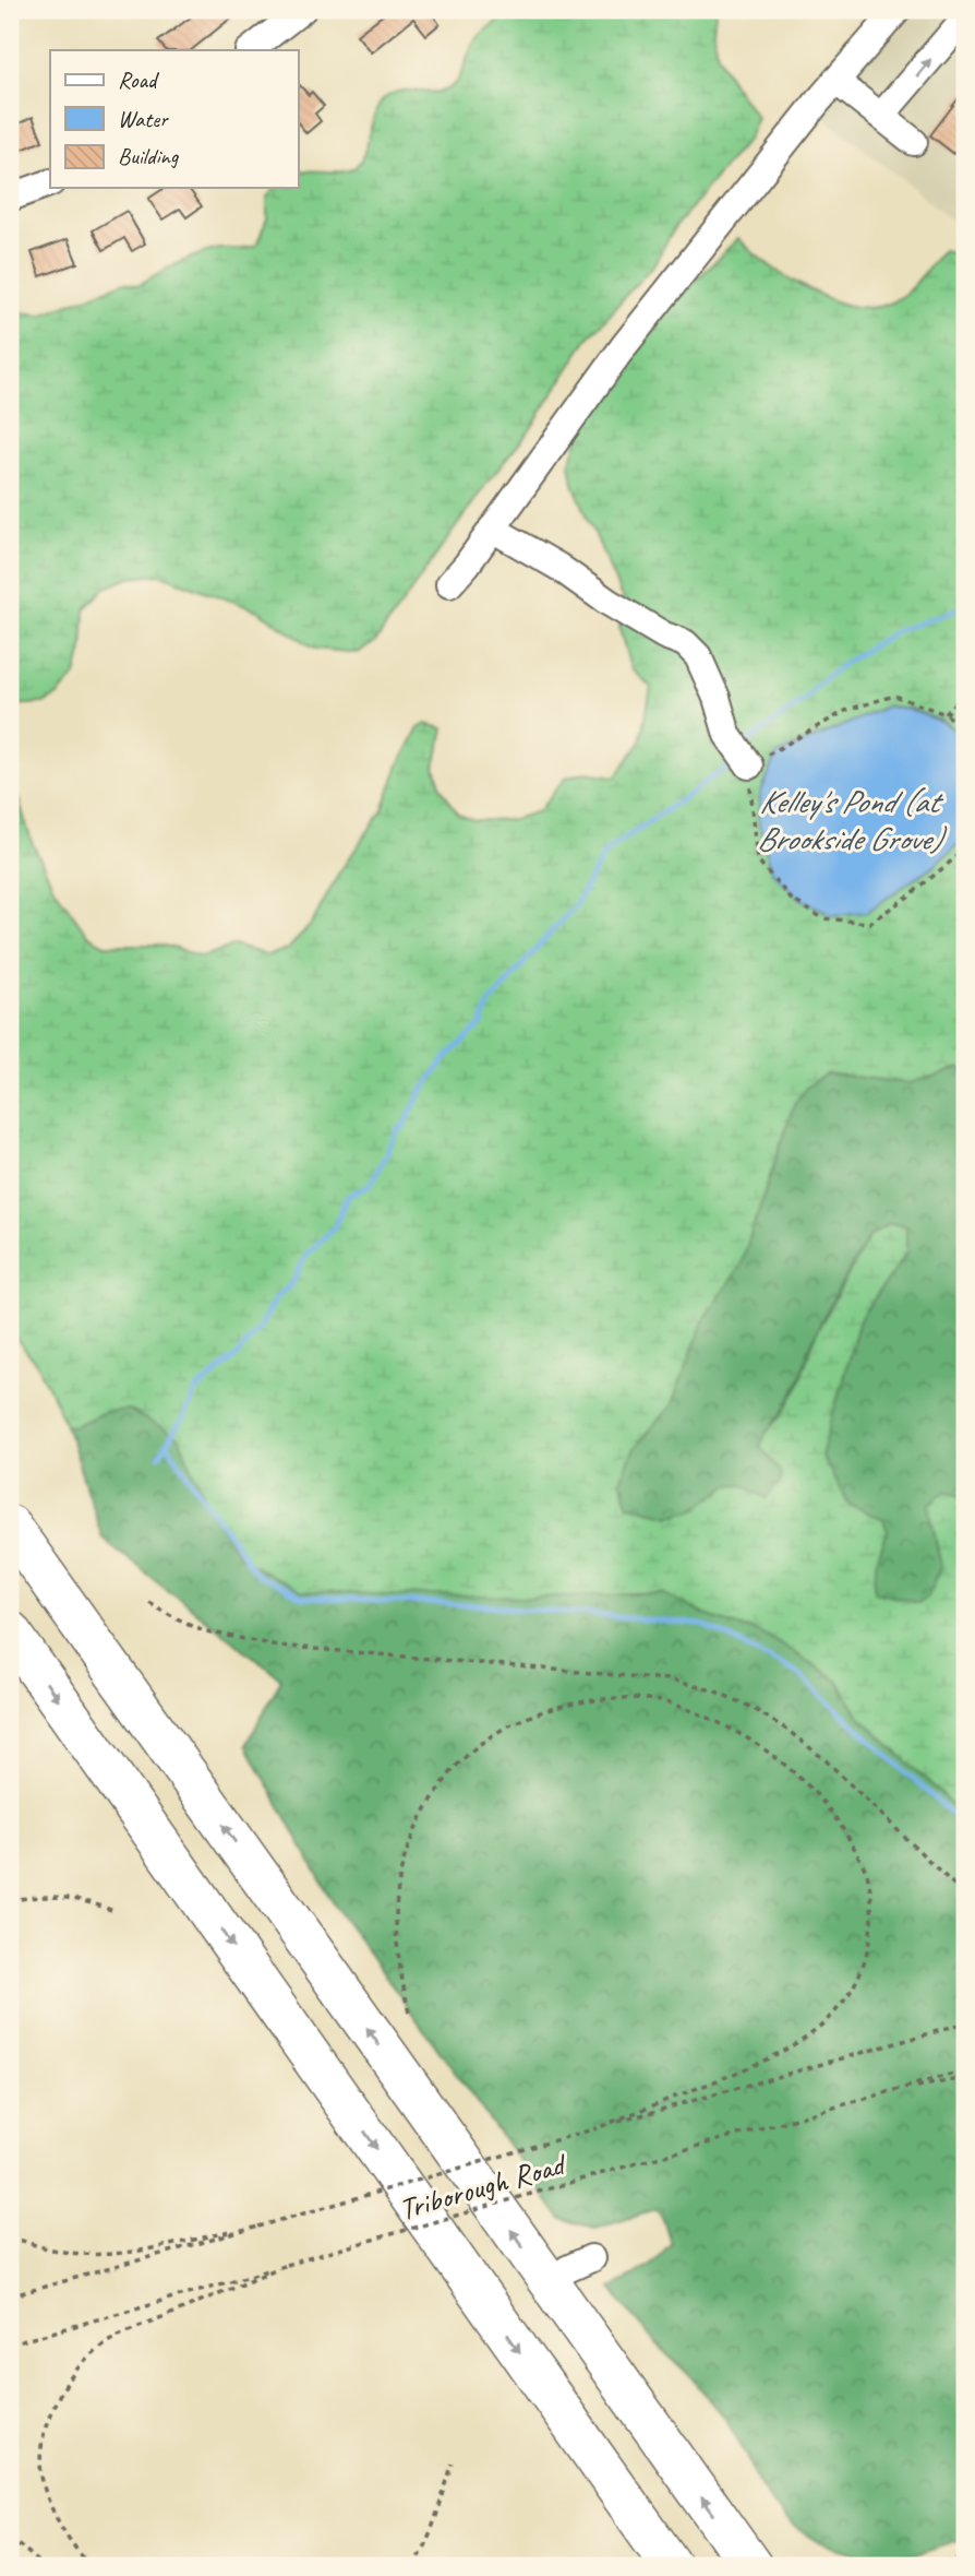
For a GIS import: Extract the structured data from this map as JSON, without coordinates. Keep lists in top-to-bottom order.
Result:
{
  "streets": {
    "path": ["Triborough Road"]
  },
  "water": ["Kelley's Pond (at Brookside Grove)"],
  "legend": ["Road", "Water", "Building"]
}
